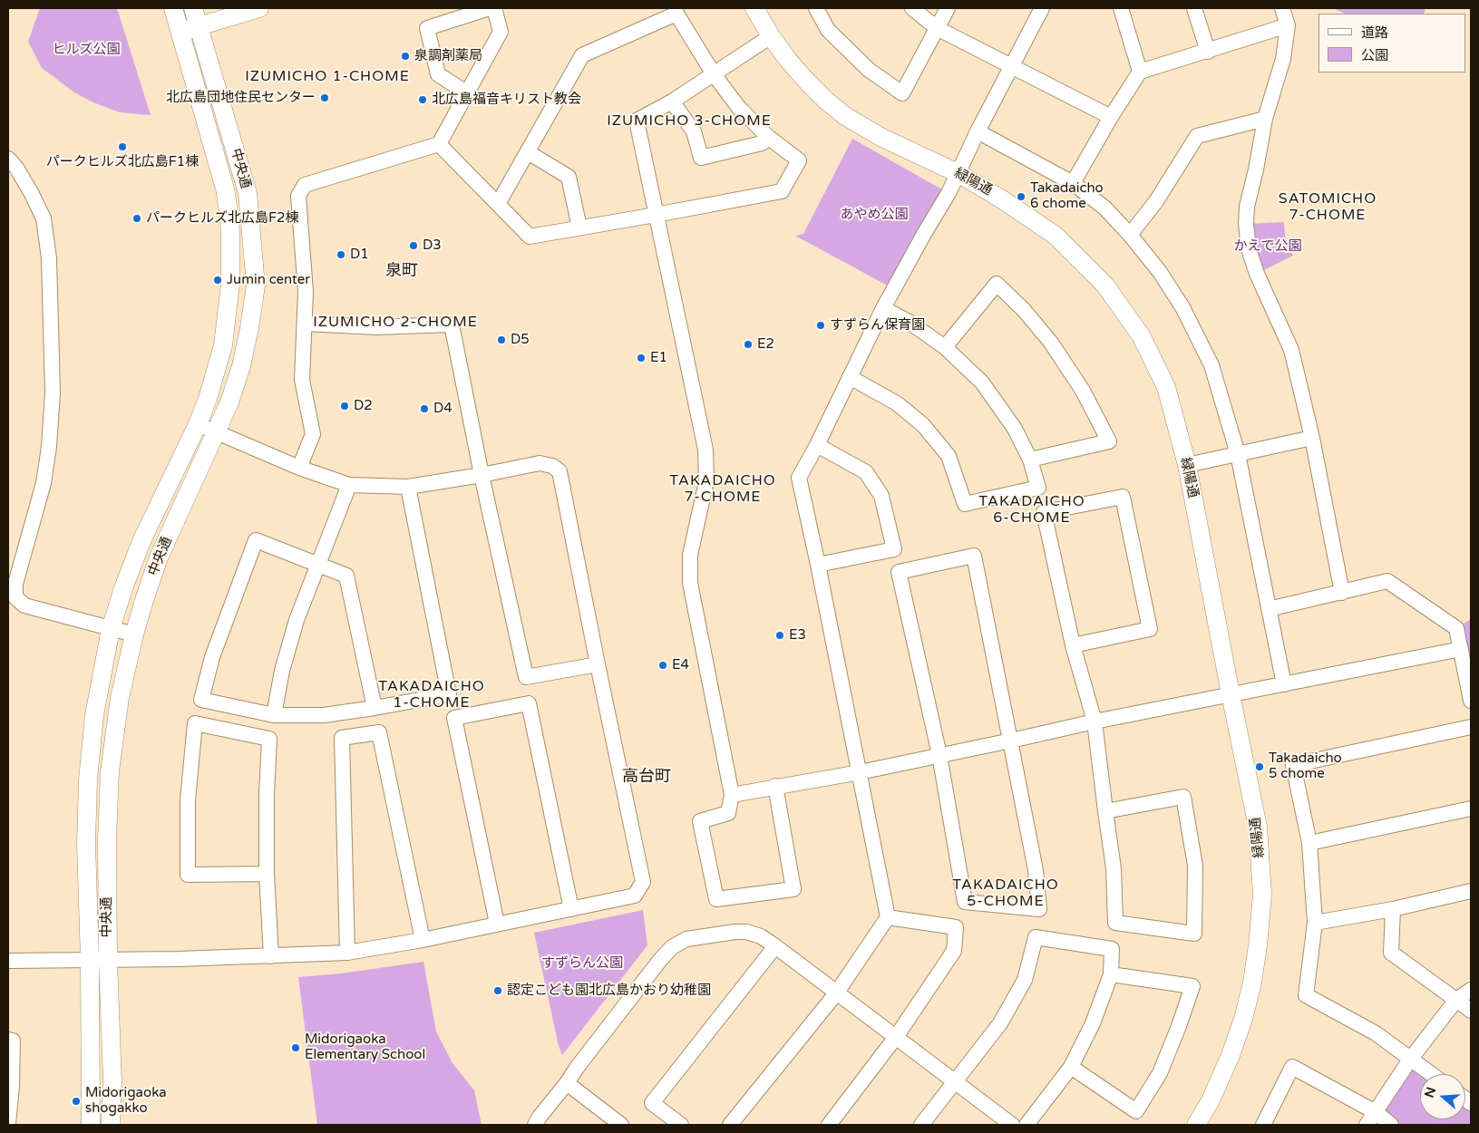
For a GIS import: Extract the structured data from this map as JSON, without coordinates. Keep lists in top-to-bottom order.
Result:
{
  "streets": {
    "street": ["中央通", "緑陽通"]
  },
  "districts": [
    "IZUMICHO 1-CHOME",
    "IZUMICHO 3-CHOME",
    "SATOMICHO 7-CHOME",
    "泉町",
    "IZUMICHO 2-CHOME",
    "TAKADAICHO 7-CHOME",
    "TAKADAICHO 6-CHOME",
    "TAKADAICHO 1-CHOME",
    "高台町",
    "TAKADAICHO 5-CHOME"
  ],
  "parks": [
    "ヒルズ公園",
    "あやめ公園",
    "かえで公園",
    "すずらん公園"
  ],
  "places": [
    "泉調剤薬局",
    "北広島団地住民センター",
    "北広島福音キリスト教会",
    "パークヒルズ北広島F1棟",
    "Takadaicho 6 chome",
    "パークヒルズ北広島F2棟",
    "D3",
    "D1",
    "Jumin center",
    "すずらん保育園",
    "D5",
    "E2",
    "E1",
    "D2",
    "D4",
    "E3",
    "E4",
    "Takadaicho 5 chome",
    "認定こども園北広島かおり幼稚園",
    "Midorigaoka Elementary School",
    "Midorigaoka shogakko"
  ],
  "legend": ["道路", "公園"],
  "north": "left"
}
